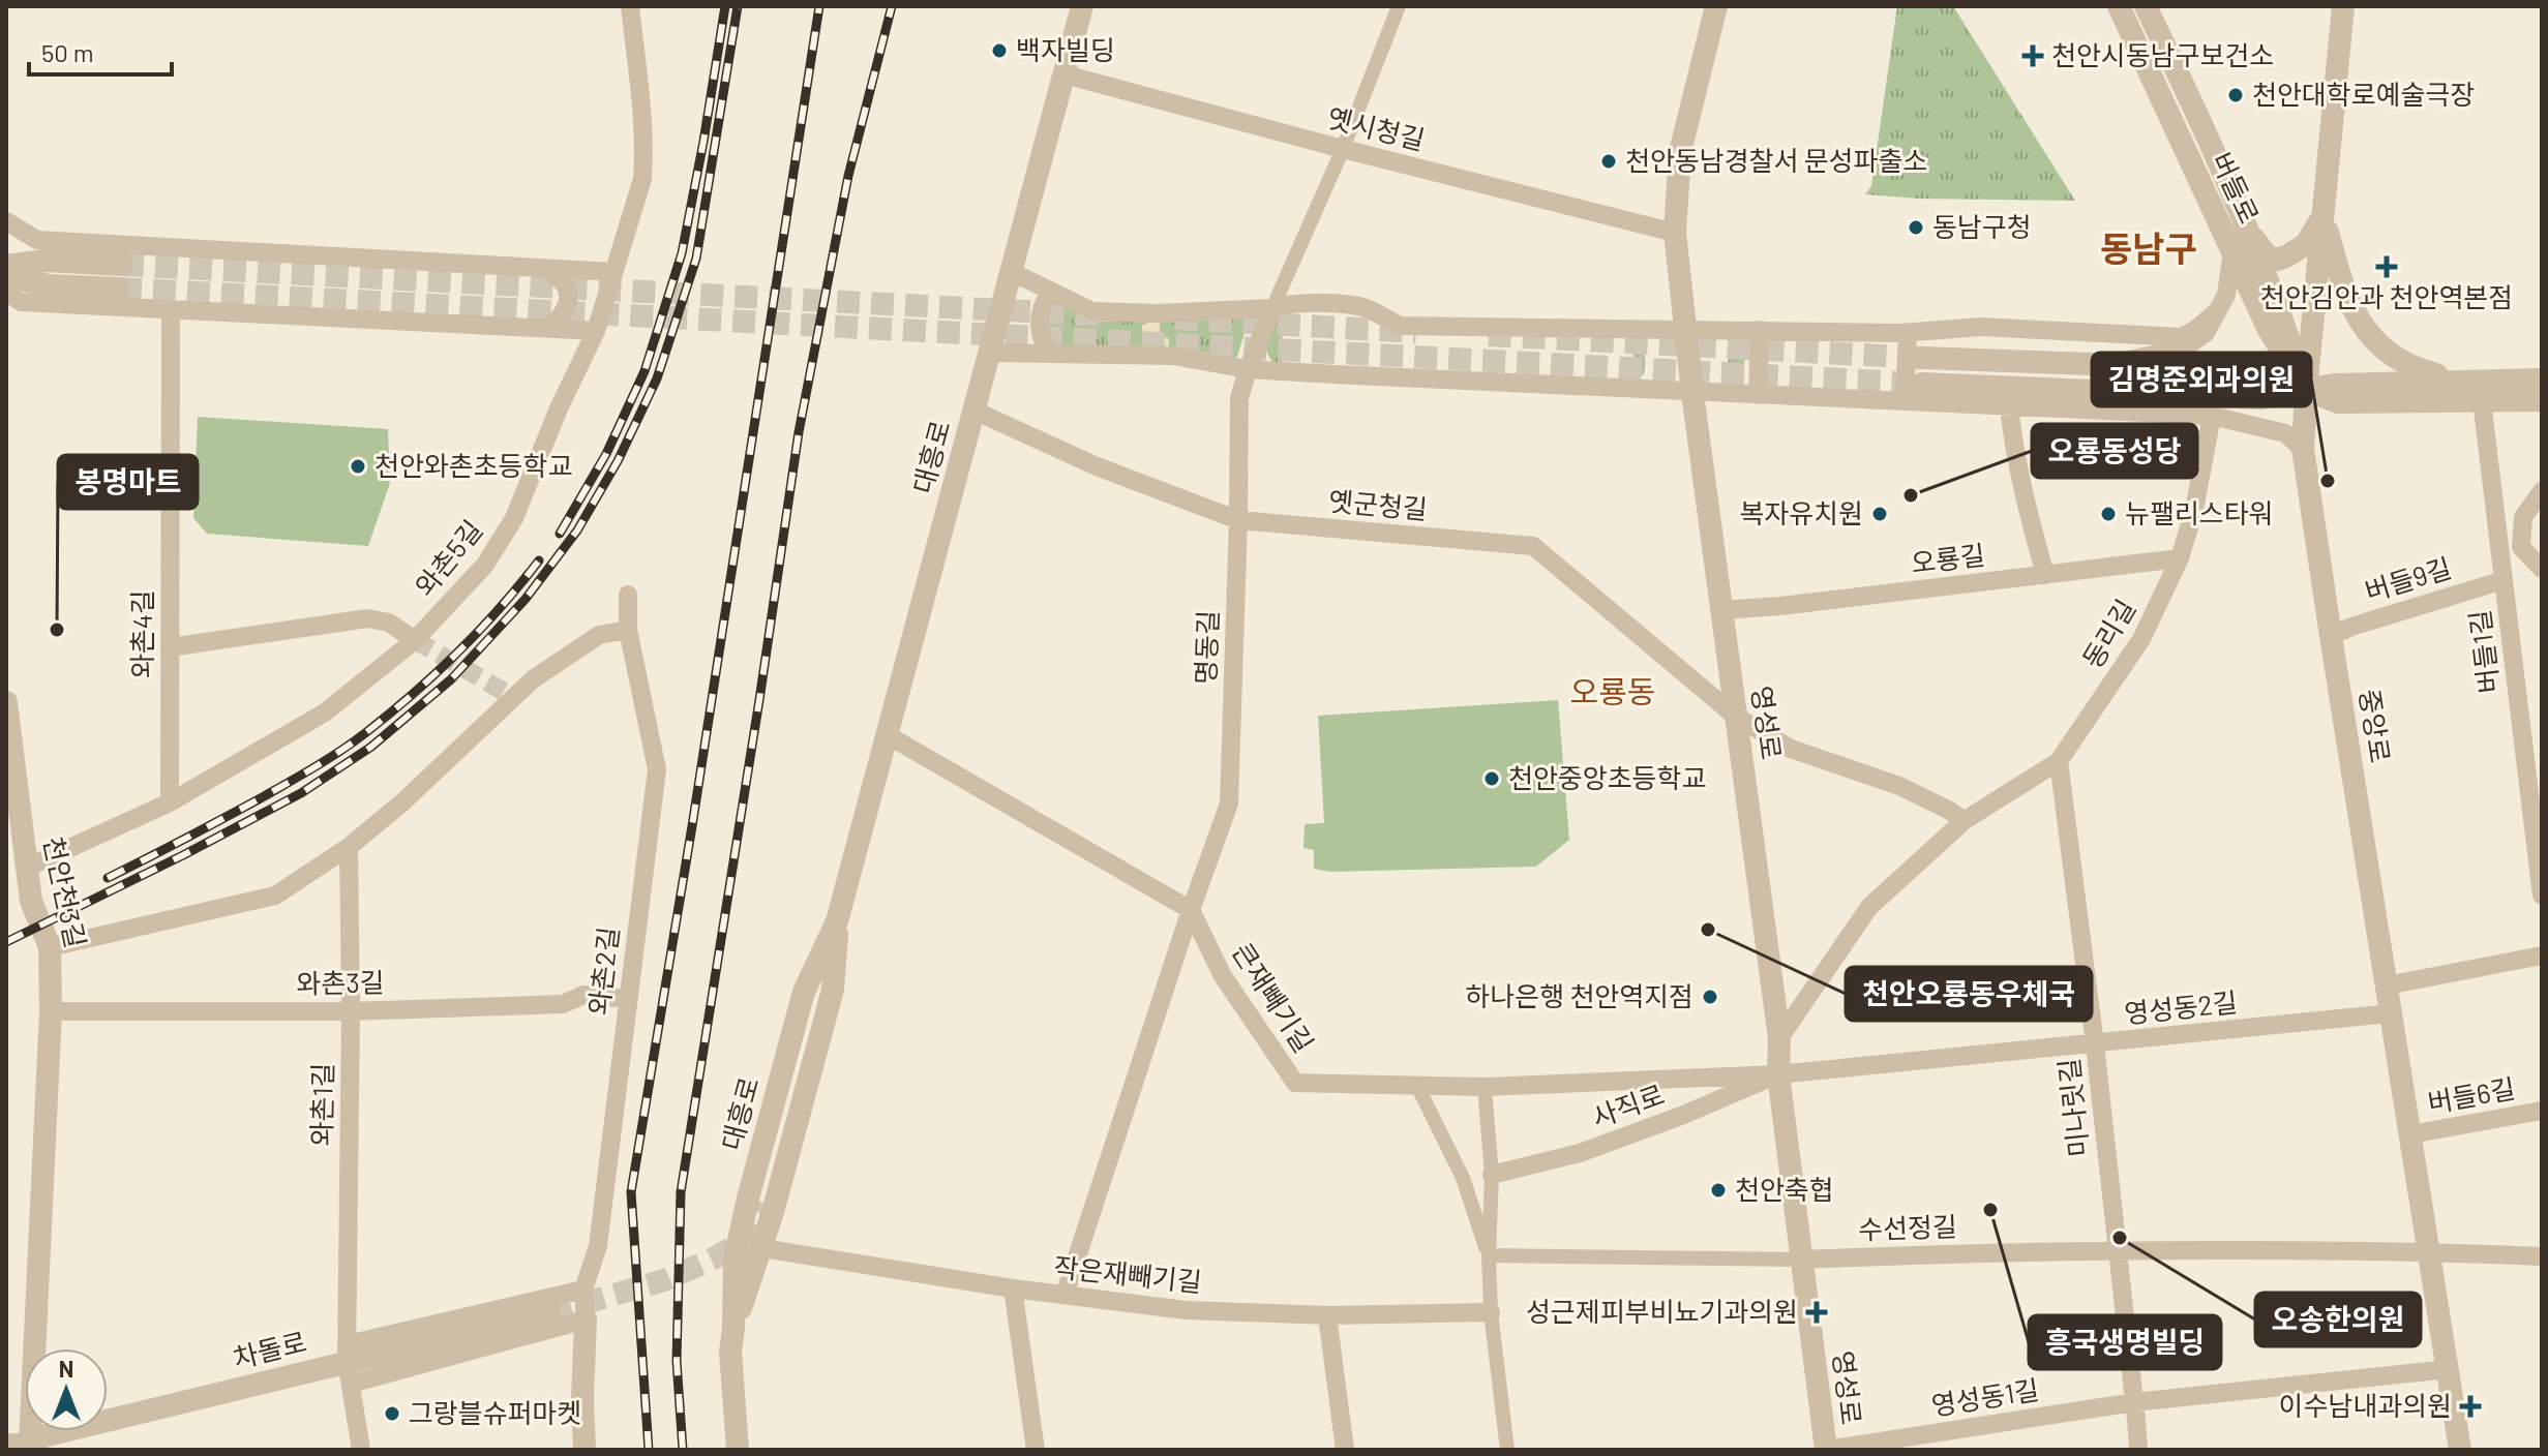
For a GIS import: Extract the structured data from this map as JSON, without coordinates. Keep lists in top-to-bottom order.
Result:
{
  "streets": {
    "street": [
      "옛시청길",
      "버들로",
      "대흥로",
      "옛군청길",
      "와촌5길",
      "오룡길",
      "버들9길",
      "와촌4길",
      "동리길",
      "명동길",
      "버들1길",
      "영성로",
      "중앙로",
      "천안천3길",
      "와촌2길",
      "와촌3길",
      "큰재빼기길",
      "영성동2길",
      "버들6길",
      "와촌1길",
      "사직로",
      "미나릿길",
      "수선정길",
      "작은재빼기길",
      "차돌로",
      "영성동1길"
    ]
  },
  "crossings": [
    ["옛시청길", "대흥로"],
    ["옛시청길", "명동길"],
    ["옛시청길", "영성로"],
    ["버들로", "중앙로"],
    ["대흥로", "옛군청길"],
    ["대흥로", "작은재빼기길"],
    ["옛군청길", "명동길"],
    ["옛군청길", "영성로"],
    ["와촌5길", "와촌4길"],
    ["오룡길", "동리길"],
    ["오룡길", "영성로"],
    ["버들9길", "버들1길"],
    ["버들9길", "중앙로"],
    ["동리길", "영성로"],
    ["동리길", "미나릿길"],
    ["명동길", "큰재빼기길"],
    ["명동길", "작은재빼기길"],
    ["영성로", "큰재빼기길"],
    ["영성로", "영성동2길"],
    ["영성로", "사직로"],
    ["영성로", "수선정길"],
    ["영성로", "영성동1길"],
    ["중앙로", "영성동2길"],
    ["중앙로", "버들6길"],
    ["중앙로", "수선정길"],
    ["중앙로", "영성동1길"],
    ["천안천3길", "와촌3길"],
    ["천안천3길", "차돌로"],
    ["와촌2길", "와촌3길"],
    ["와촌3길", "와촌1길"],
    ["큰재빼기길", "영성동2길"],
    ["큰재빼기길", "사직로"],
    ["영성동2길", "사직로"],
    ["영성동2길", "미나릿길"],
    ["와촌1길", "차돌로"],
    ["미나릿길", "수선정길"],
    ["미나릿길", "영성동1길"]
  ],
  "districts": ["동남구", "오룡동"],
  "places": {
    "other": [
      "백자빌딩",
      "천안대학로예술극장",
      "천안동남경찰서 문성파출소",
      "동남구청",
      "천안와촌초등학교",
      "김명준외과의원",
      "오룡동성당",
      "복자유치원",
      "뉴팰리스타워",
      "봉명마트",
      "천안중앙초등학교",
      "천안오룡동우체국",
      "하나은행 천안역지점",
      "천안축협",
      "흥국생명빌딩",
      "오송한의원",
      "그랑블슈퍼마켓"
    ],
    "health": [
      "천안시동남구보건소",
      "천안김안과 천안역본점",
      "성근제피부비뇨기과의원",
      "이수남내과의원"
    ]
  },
  "scale_bar": "50 m",
  "north": "top"
}
